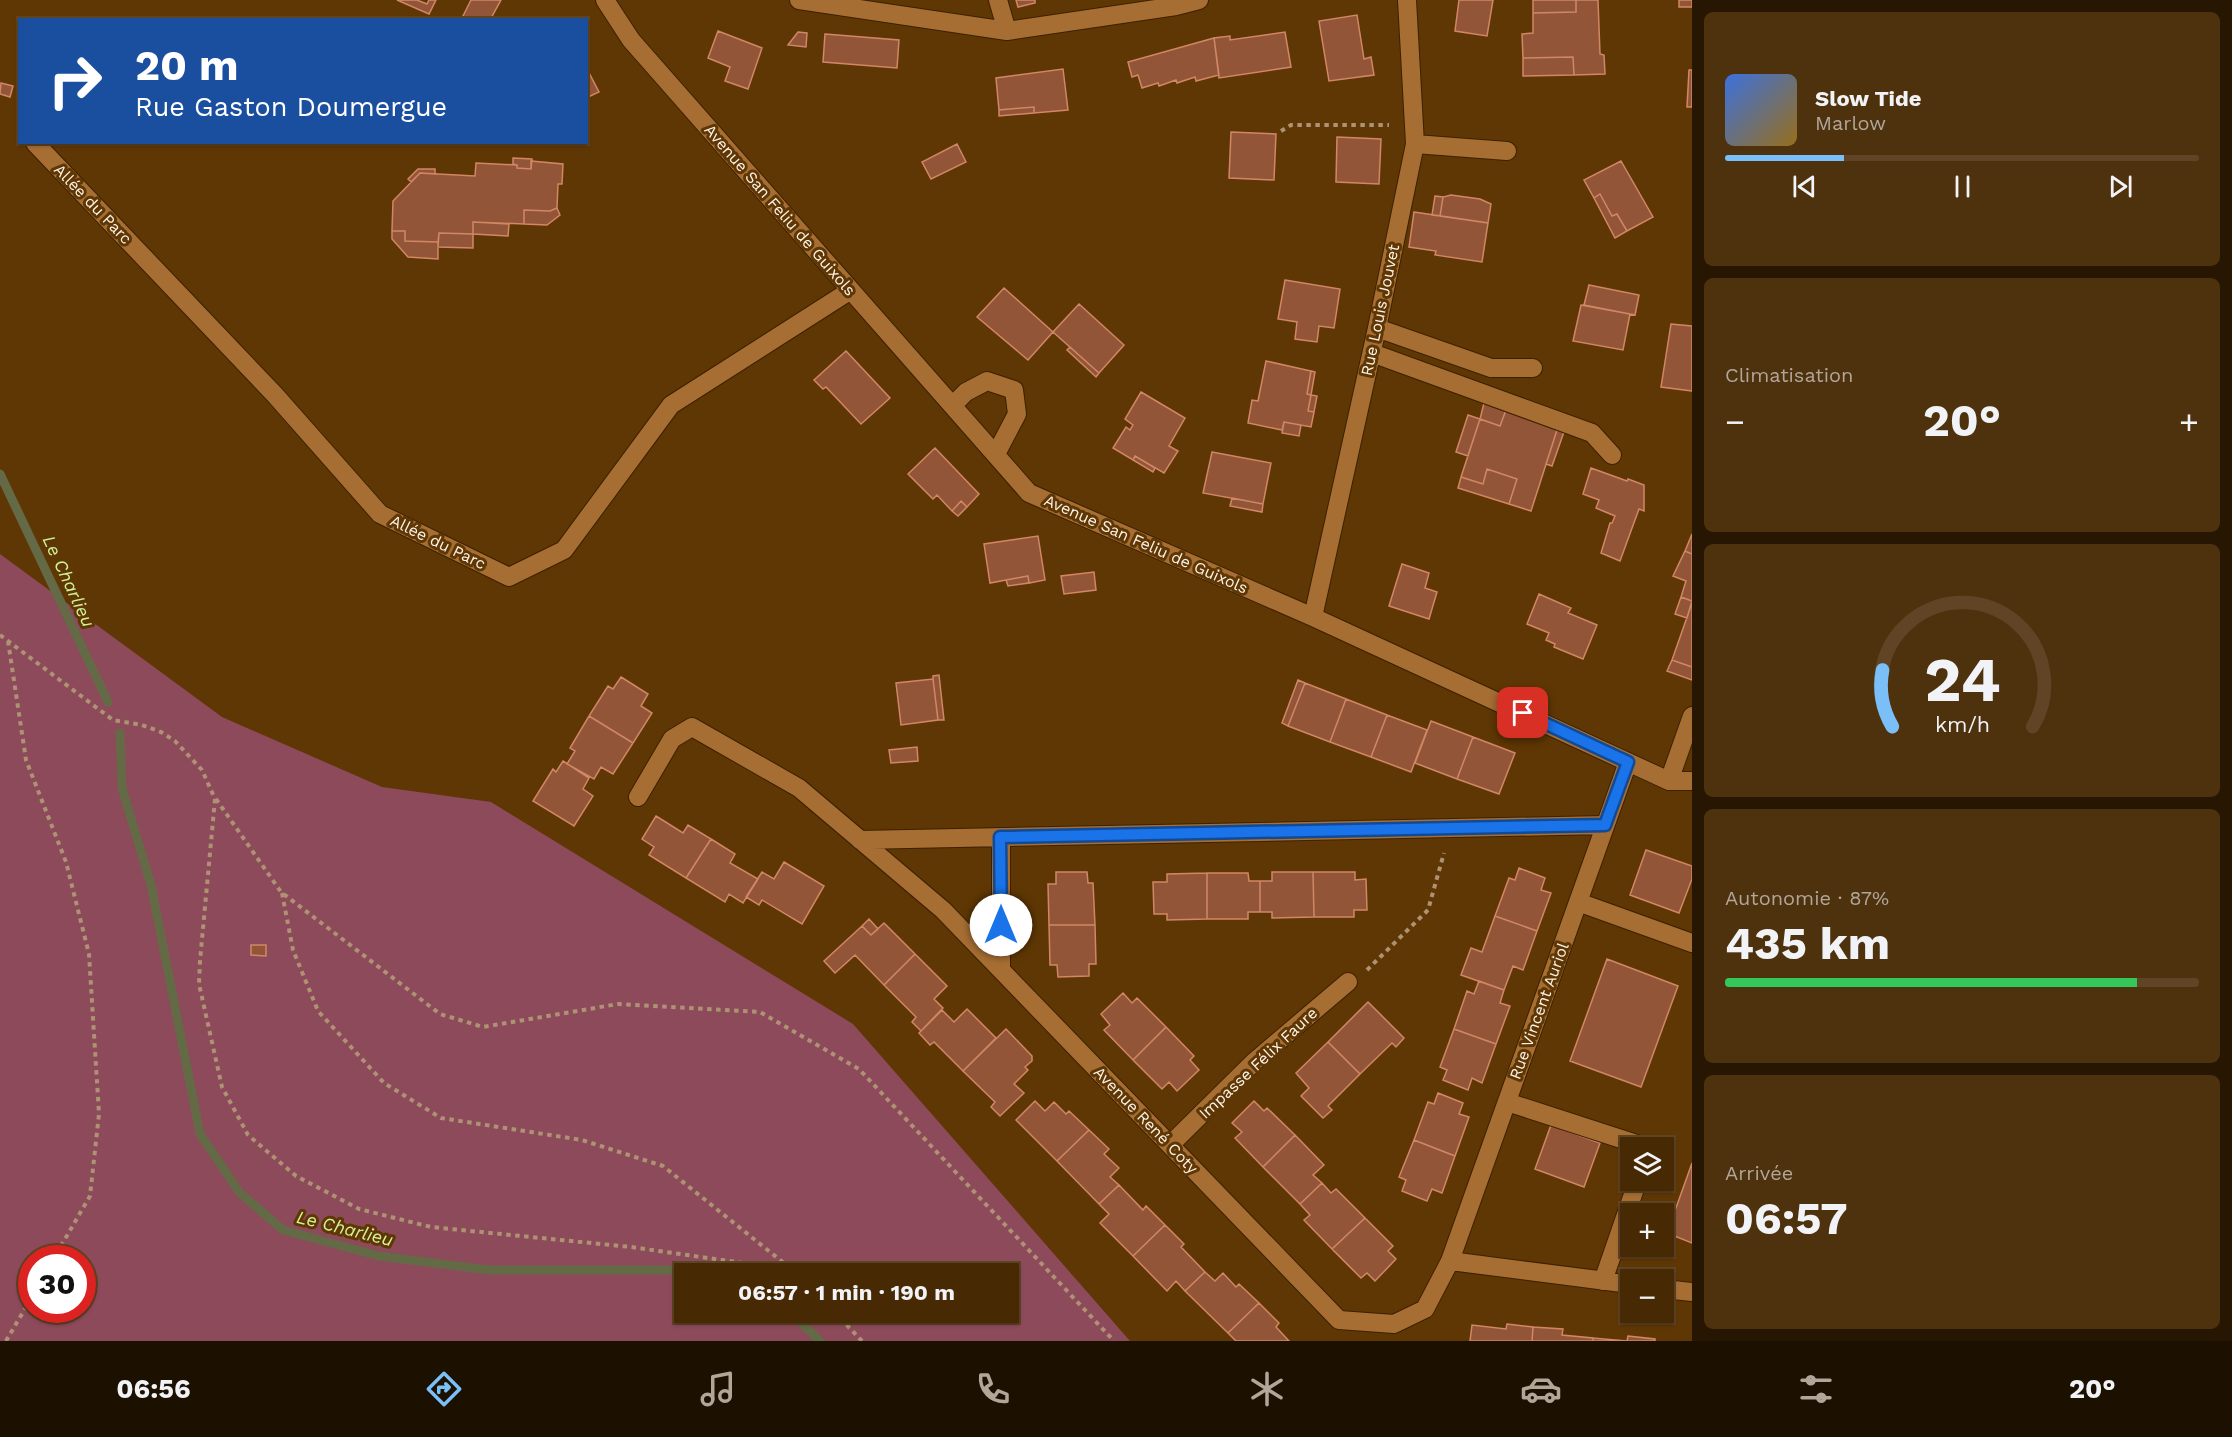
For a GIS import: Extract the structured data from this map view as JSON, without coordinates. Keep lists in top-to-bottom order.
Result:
{
  "streets": {
    "street": [
      "Allée du Parc",
      "Avenue San Feliu de Guixols",
      "Rue Louis Jouvet",
      "Rue Vincent Auriol",
      "Impasse Félix Faure",
      "Avenue René Coty"
    ]
  },
  "crossings": [
    ["Allée du Parc", "Avenue San Feliu de Guixols"],
    ["Avenue San Feliu de Guixols", "Rue Louis Jouvet"],
    ["Avenue San Feliu de Guixols", "Rue Vincent Auriol"],
    ["Rue Vincent Auriol", "Avenue René Coty"],
    ["Impasse Félix Faure", "Avenue René Coty"]
  ],
  "water": ["Le Charlieu"],
  "page": {
    "turn": ["20 m", "Rue Gaston Doumergue"],
    "song": ["Slow Tide", "Marlow"],
    "tile": [
      "Climatisation",
      ["Autonomie · 87%", "435 km"],
      ["Arrivée", "06:57"]
    ],
    "heat": ["−", "20°", "+"],
    "map_buttons": ["+", "−"],
    "limit": "30",
    "trip": "06:57 · 1 min · 190 m",
    "tabs": ["06:56", "20°"],
    "gauge": ["24", "km/h"]
  }
}
